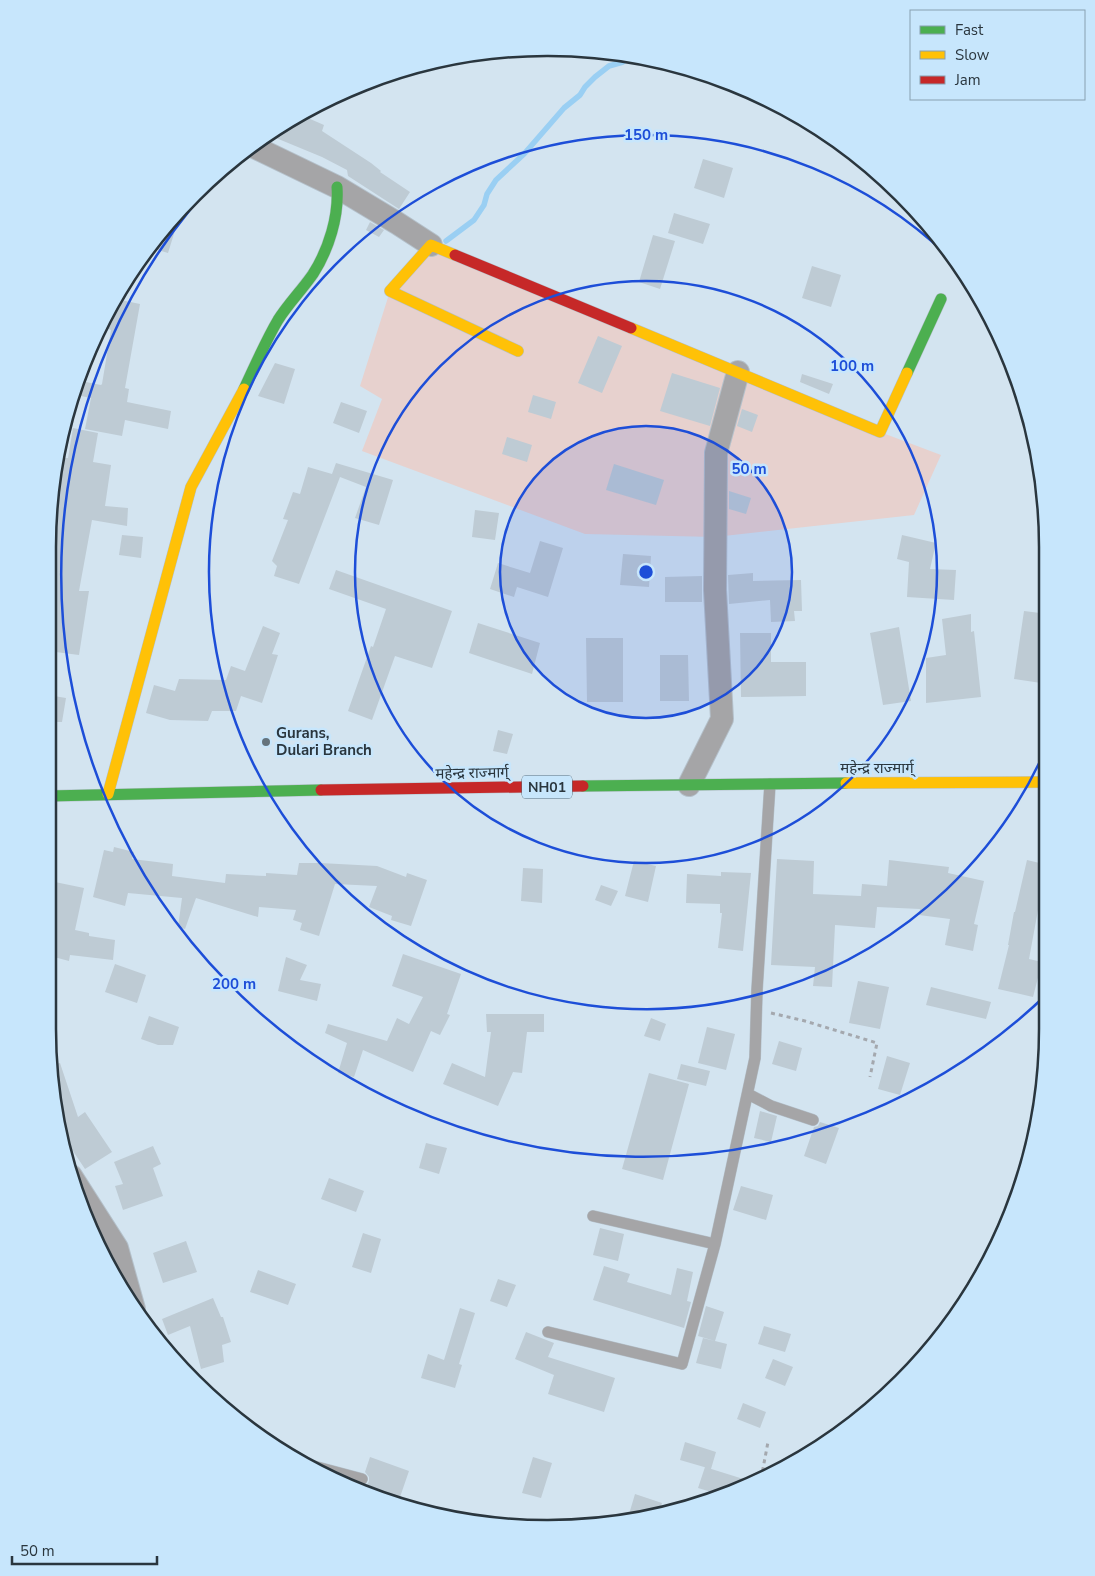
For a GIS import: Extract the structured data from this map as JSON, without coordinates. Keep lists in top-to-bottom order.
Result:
{
  "streets": {
    "main road": ["महेन्द्र राज्मार्ग्", "NH01"]
  },
  "places": ["Gurans, Dulari Branch"],
  "legend": ["Fast", "Slow", "Jam"],
  "scale_bar": "50 m",
  "rings": [
    "150 m",
    "100 m",
    "50 m",
    "200 m"
  ]
}
